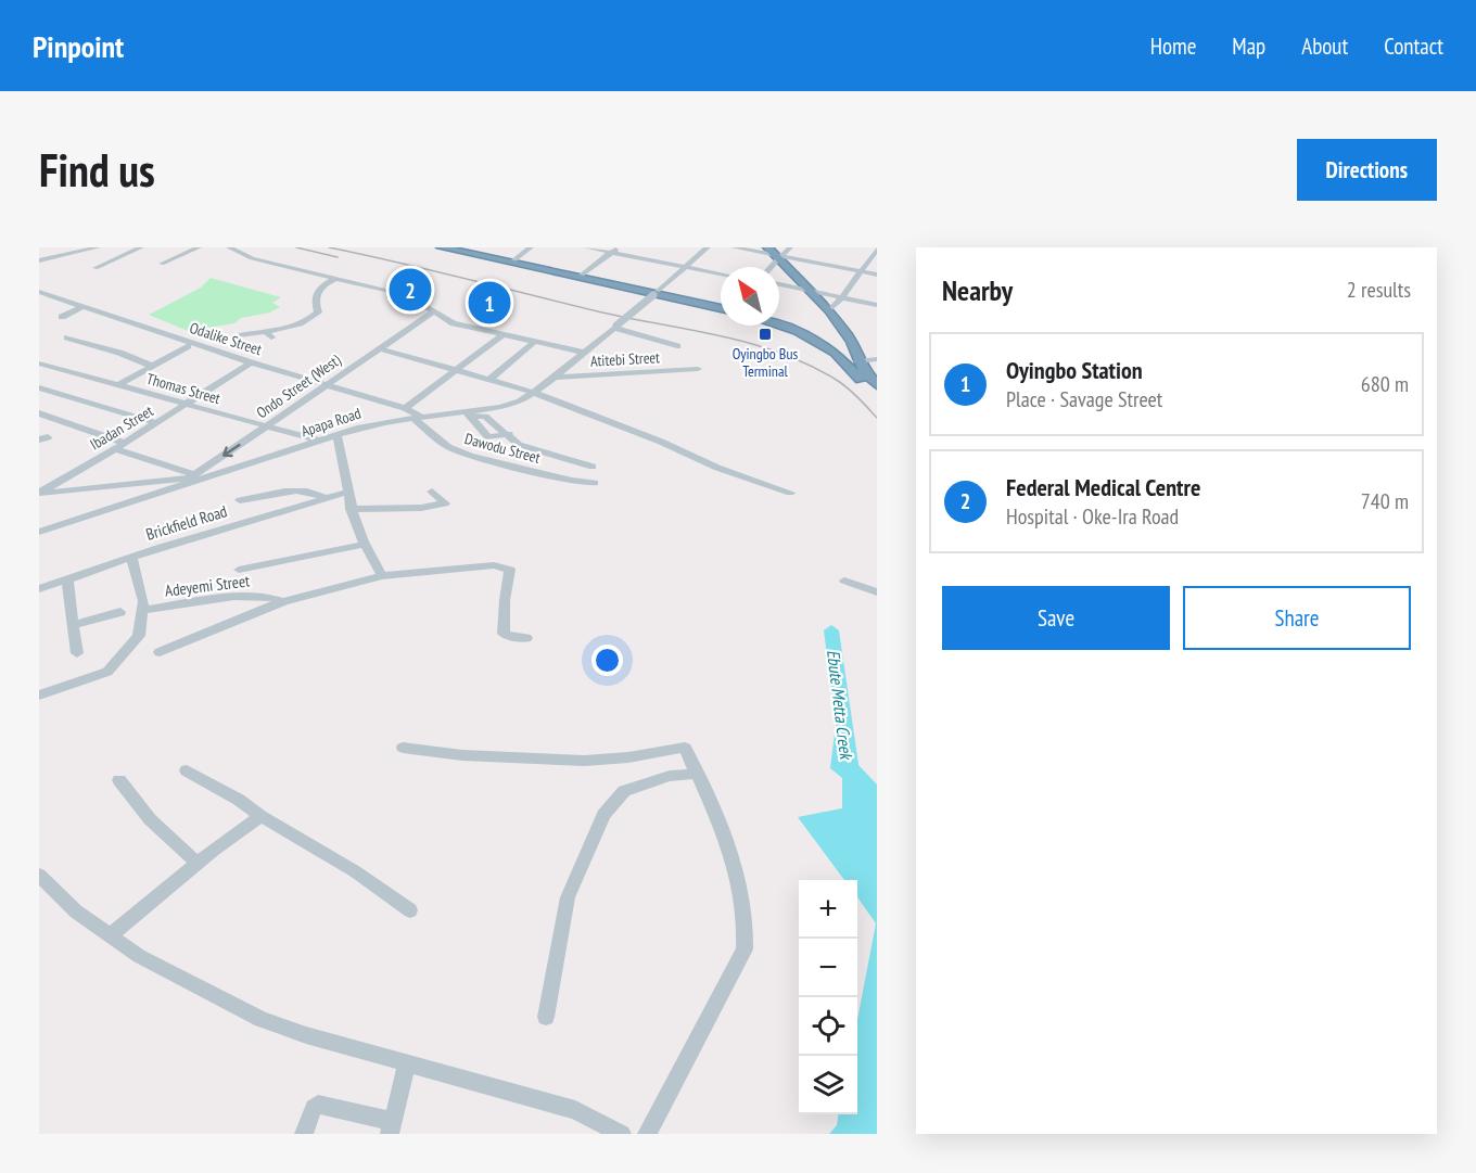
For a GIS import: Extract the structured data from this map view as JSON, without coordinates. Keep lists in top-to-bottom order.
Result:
{
  "streets": {
    "street": [
      "Odalike Street",
      "Atitebi Street",
      "Ondo Street (West)",
      "Thomas Street",
      "Apapa Road",
      "Ibadan Street",
      "Dawodu Street",
      "Brickfield Road",
      "Adeyemi Street"
    ]
  },
  "crossings": [
    ["Odalike Street", "Ondo Street (West)"],
    ["Odalike Street", "Ibadan Street"],
    ["Odalike Street", "Dawodu Street"],
    ["Atitebi Street", "Apapa Road"],
    ["Ondo Street (West)", "Thomas Street"],
    ["Ondo Street (West)", "Apapa Road"],
    ["Thomas Street", "Apapa Road"],
    ["Thomas Street", "Ibadan Street"],
    ["Apapa Road", "Dawodu Street"]
  ],
  "water": ["Ebute Metta Creek"],
  "places": {
    "transit": ["Oyingbo Bus Terminal"]
  },
  "north": "top left",
  "page": {
    "header": "Pinpoint",
    "nav": [
      "Home",
      "Map",
      "About",
      "Contact"
    ],
    "buttons": [
      "Directions",
      ["Save", "Share"]
    ],
    "title": "Find us",
    "heading": ["Nearby", "2 results"],
    "pins": ["2", "1"],
    "list": [
      {
        "mark": "1",
        "name": "Oyingbo Station",
        "note": "Place · Savage Street",
        "value": "680 m"
      },
      {
        "mark": "2",
        "name": "Federal Medical Centre",
        "note": "Hospital · Oke-Ira Road",
        "value": "740 m"
      }
    ],
    "map_buttons": ["+", "−"]
  }
}
